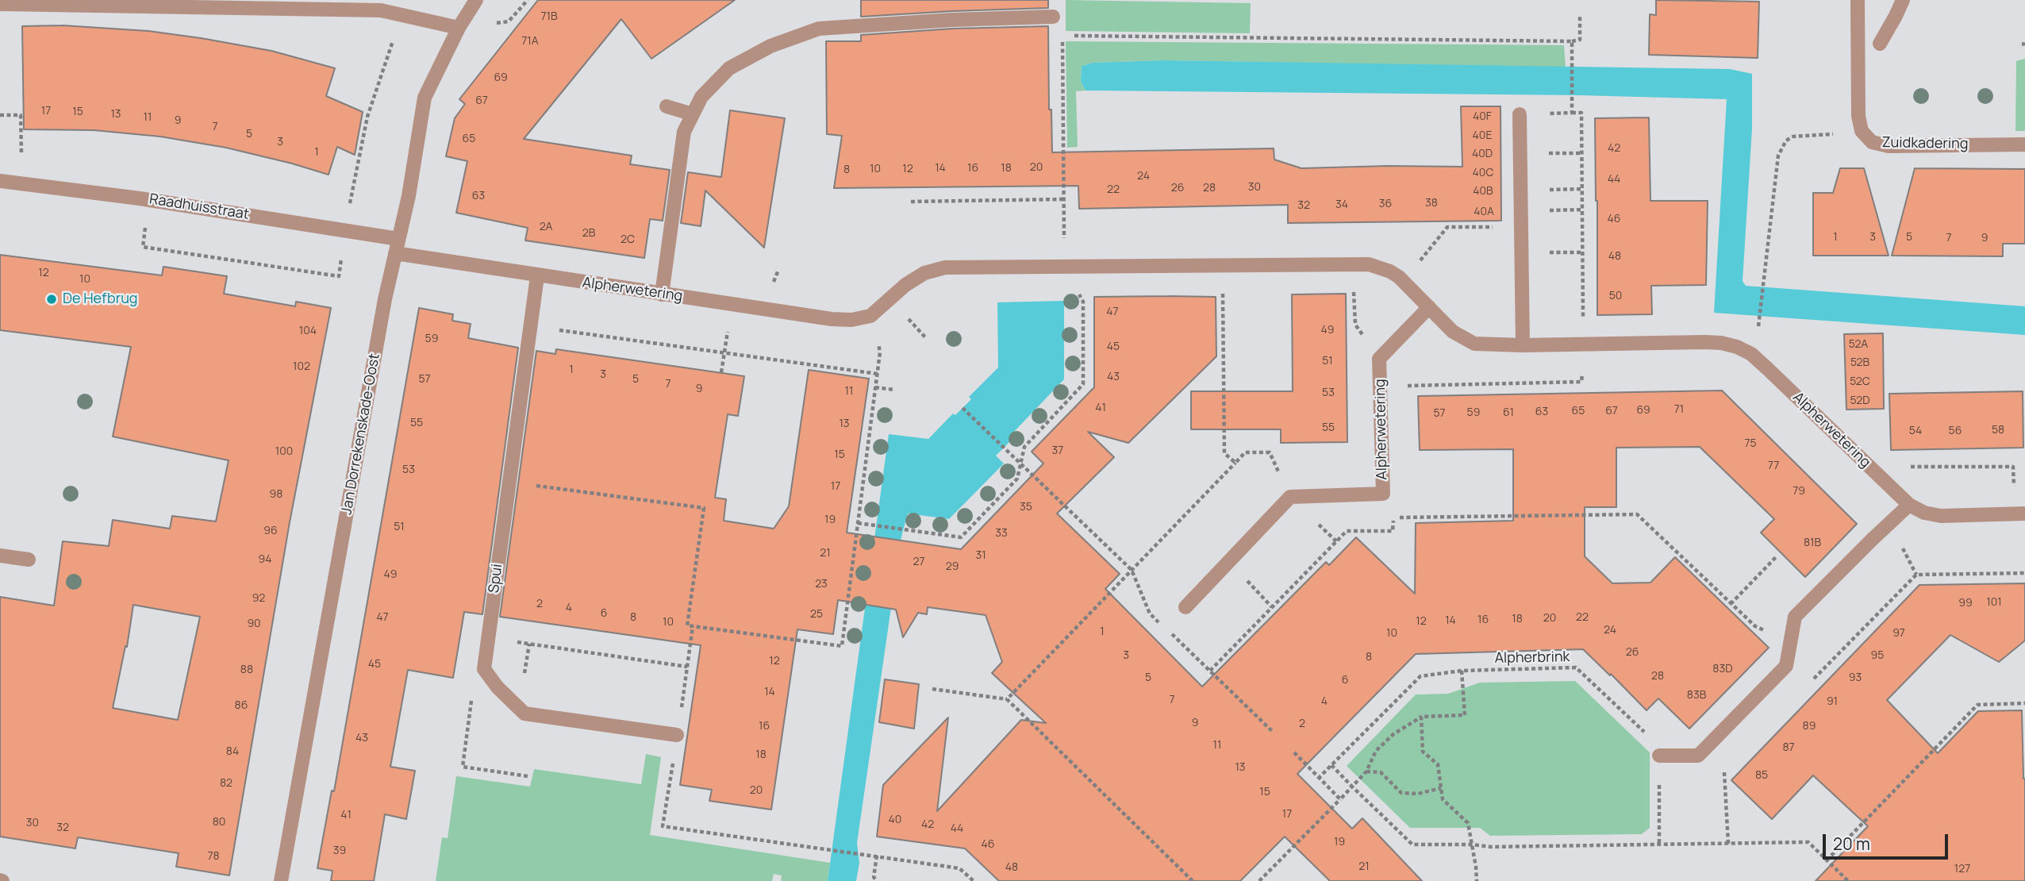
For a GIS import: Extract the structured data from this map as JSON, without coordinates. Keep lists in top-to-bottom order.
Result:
{
  "streets": {
    "street": [
      "Zuidkadering",
      "Raadhuisstraat",
      "Alpherwetering",
      "Jan Dorrekenskade-Oost",
      "Spui"
    ],
    "path": ["Alpherbrink"]
  },
  "crossings": [
    ["Raadhuisstraat", "Jan Dorrekenskade-Oost"],
    ["Alpherwetering", "Jan Dorrekenskade-Oost"],
    ["Alpherwetering", "Spui"]
  ],
  "places": ["De Hefbrug"],
  "house_numbers": [
    "71B",
    "71A",
    "69",
    "67",
    "17",
    "15",
    "13",
    "40F",
    "11",
    "9",
    "7",
    "5",
    "40E",
    "65",
    "3",
    "42",
    "1",
    "40D",
    "20",
    "14",
    "16",
    "18",
    "10",
    "12",
    "8",
    "40C",
    "24",
    "44",
    "30",
    "26",
    "28",
    "22",
    "40B",
    "63",
    "38",
    "36",
    "34",
    "32",
    "40A",
    "46",
    "2A",
    "2B",
    "1",
    "3",
    "5",
    "7",
    "9",
    "2C",
    "48",
    "12",
    "10",
    "50",
    "47",
    "49",
    "104",
    "59",
    "52A",
    "45",
    "51",
    "52B",
    "102",
    "1",
    "3",
    "43",
    "57",
    "5",
    "52C",
    "7",
    "9",
    "11",
    "53",
    "52D",
    "41",
    "71",
    "69",
    "65",
    "67",
    "63",
    "59",
    "61",
    "57",
    "55",
    "13",
    "55",
    "58",
    "54",
    "56",
    "75",
    "37",
    "100",
    "15",
    "77",
    "53",
    "17",
    "79",
    "98",
    "35",
    "19",
    "51",
    "96",
    "33",
    "81B",
    "21",
    "31",
    "94",
    "27",
    "29",
    "49",
    "23",
    "92",
    "101",
    "99",
    "2",
    "4",
    "6",
    "25",
    "47",
    "8",
    "22",
    "20",
    "18",
    "16",
    "14",
    "12",
    "10",
    "90",
    "24",
    "1",
    "10",
    "97",
    "26",
    "3",
    "95",
    "8",
    "12",
    "45",
    "83D",
    "88",
    "28",
    "5",
    "93",
    "6",
    "14",
    "83B",
    "7",
    "4",
    "91",
    "86",
    "9",
    "2",
    "16",
    "89",
    "43",
    "11",
    "87",
    "84",
    "18",
    "13",
    "85",
    "82",
    "20",
    "15",
    "17",
    "41",
    "40",
    "80",
    "30",
    "42",
    "32",
    "44",
    "19",
    "46",
    "39",
    "78",
    "21",
    "48",
    "127"
  ],
  "scale_bar": "20 m"
}
